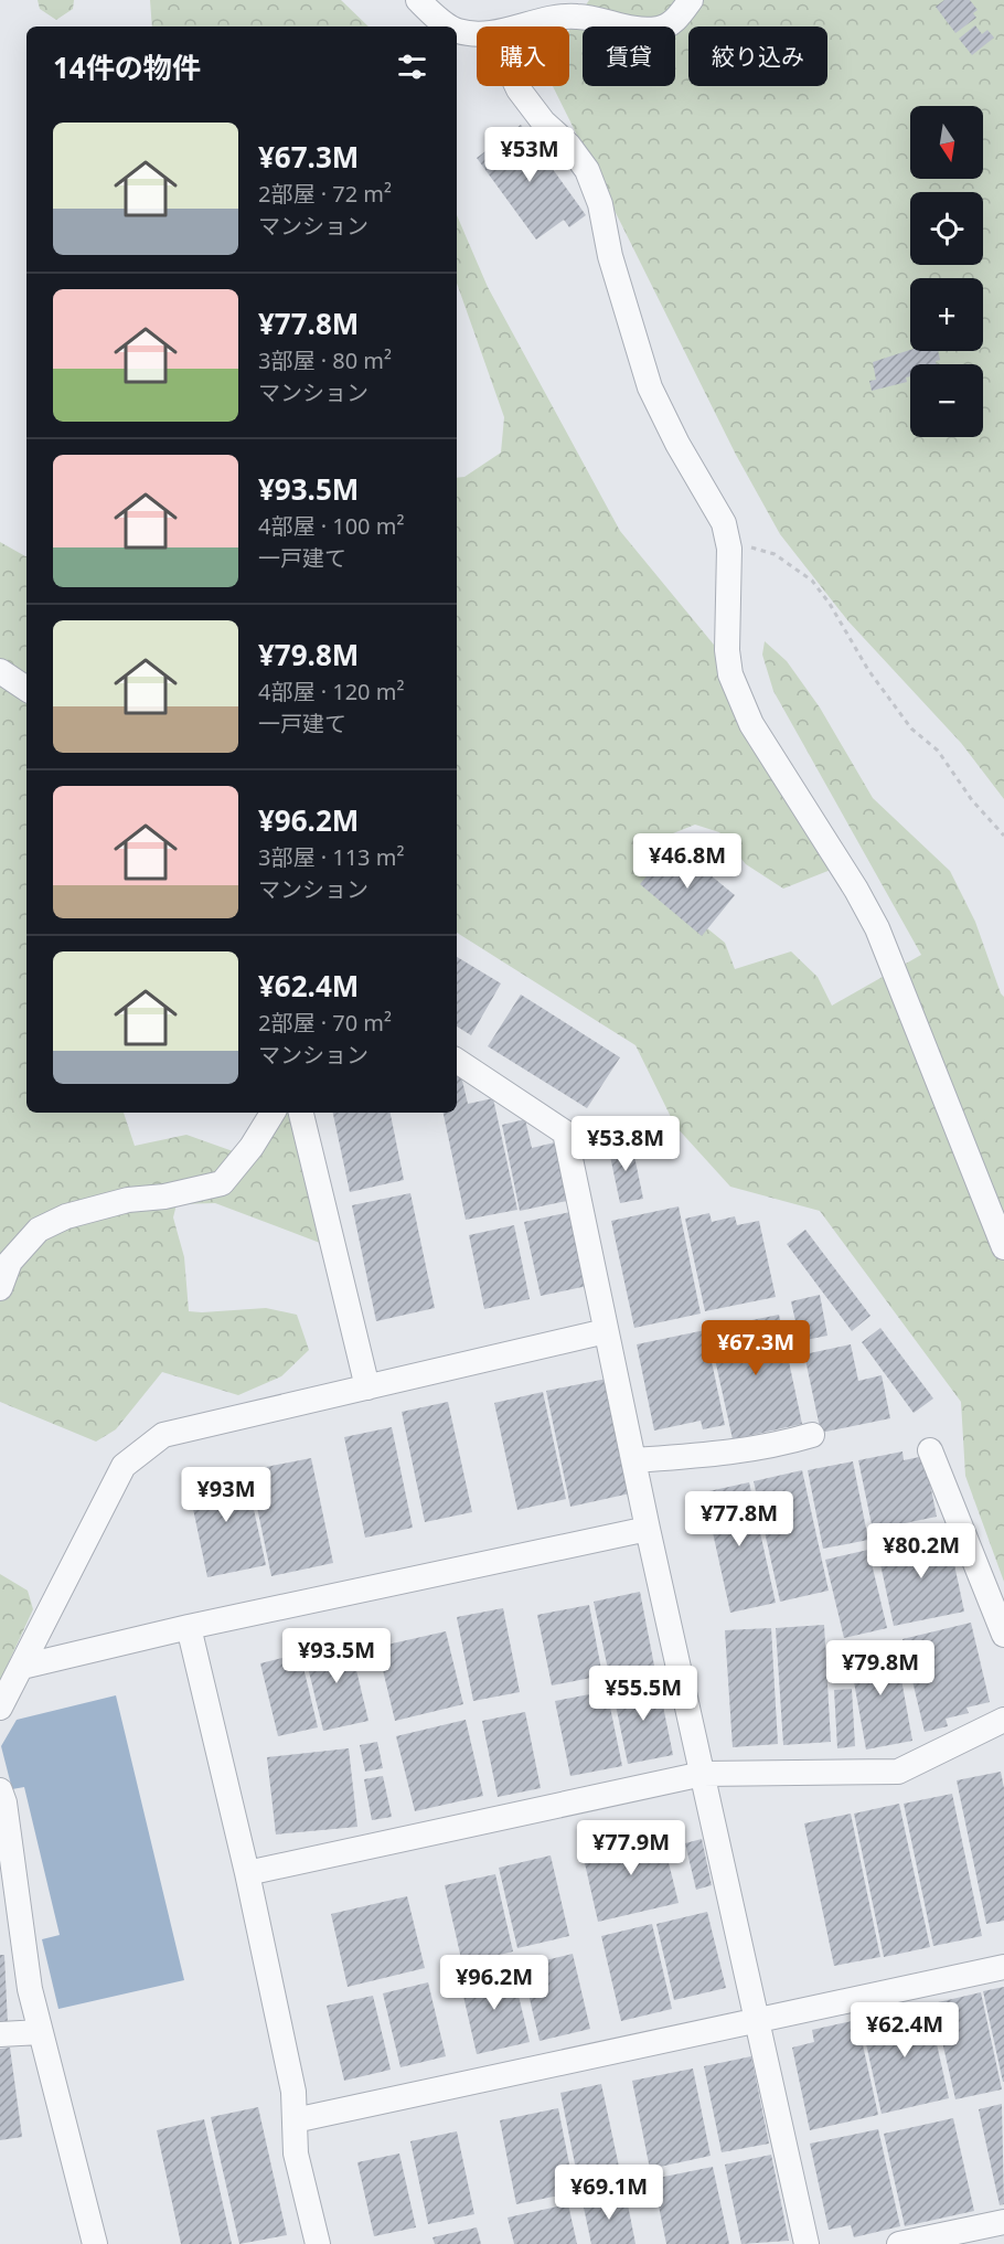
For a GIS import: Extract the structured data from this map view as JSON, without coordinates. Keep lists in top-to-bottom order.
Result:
{
  "north": "bottom",
  "page": {
    "chip": ["購入", "賃貸", "絞り込み"],
    "heading": "14件の物件",
    "map_buttons": ["+", "−"],
    "list": [
      {
        "name": "¥67.3M",
        "note": "2部屋 · 72 m² · マンション"
      },
      {
        "name": "¥77.8M",
        "note": "3部屋 · 80 m² · マンション"
      },
      {
        "name": "¥93.5M",
        "note": "4部屋 · 100 m² · 一戸建て"
      },
      {
        "name": "¥79.8M",
        "note": "4部屋 · 120 m² · 一戸建て"
      },
      {
        "name": "¥96.2M",
        "note": "3部屋 · 113 m² · マンション"
      },
      {
        "name": "¥62.4M",
        "note": "2部屋 · 70 m² · マンション"
      }
    ],
    "price": [
      "¥53M",
      "¥46.8M",
      "¥53.8M",
      "¥67.3M",
      "¥93M",
      "¥77.8M",
      "¥80.2M",
      "¥93.5M",
      "¥79.8M",
      "¥55.5M",
      "¥77.9M",
      "¥96.2M",
      "¥62.4M",
      "¥69.1M"
    ]
  }
}
